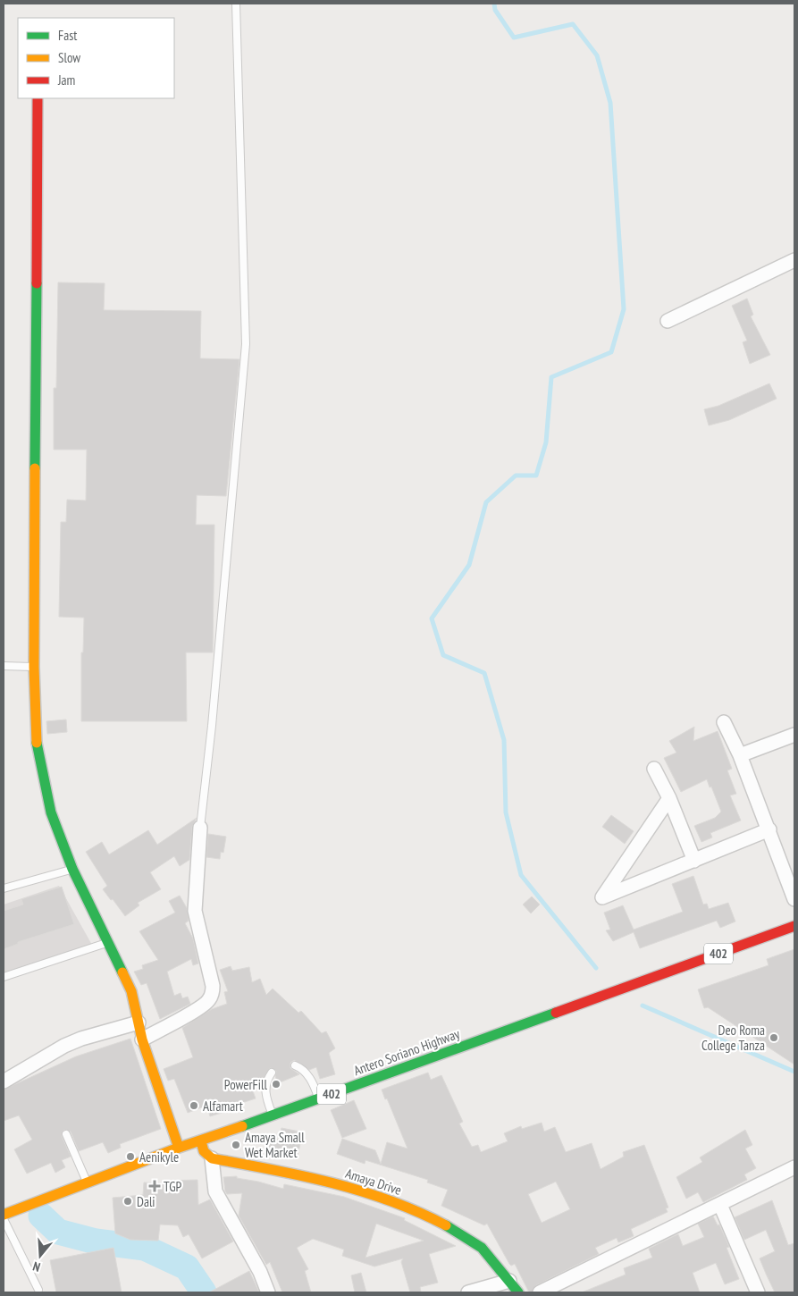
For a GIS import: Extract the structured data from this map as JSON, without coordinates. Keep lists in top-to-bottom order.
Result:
{
  "streets": {
    "street": ["402", "Antero Soriano Highway", "Amaya Drive"]
  },
  "places": {
    "other": [
      "Deo Roma College Tanza",
      "PowerFill",
      "Alfamart",
      "Amaya Small Wet Market",
      "Aenikyle",
      "Dali"
    ],
    "health": ["TGP"]
  },
  "legend": ["Fast", "Slow", "Jam"],
  "north": "bottom"
}
